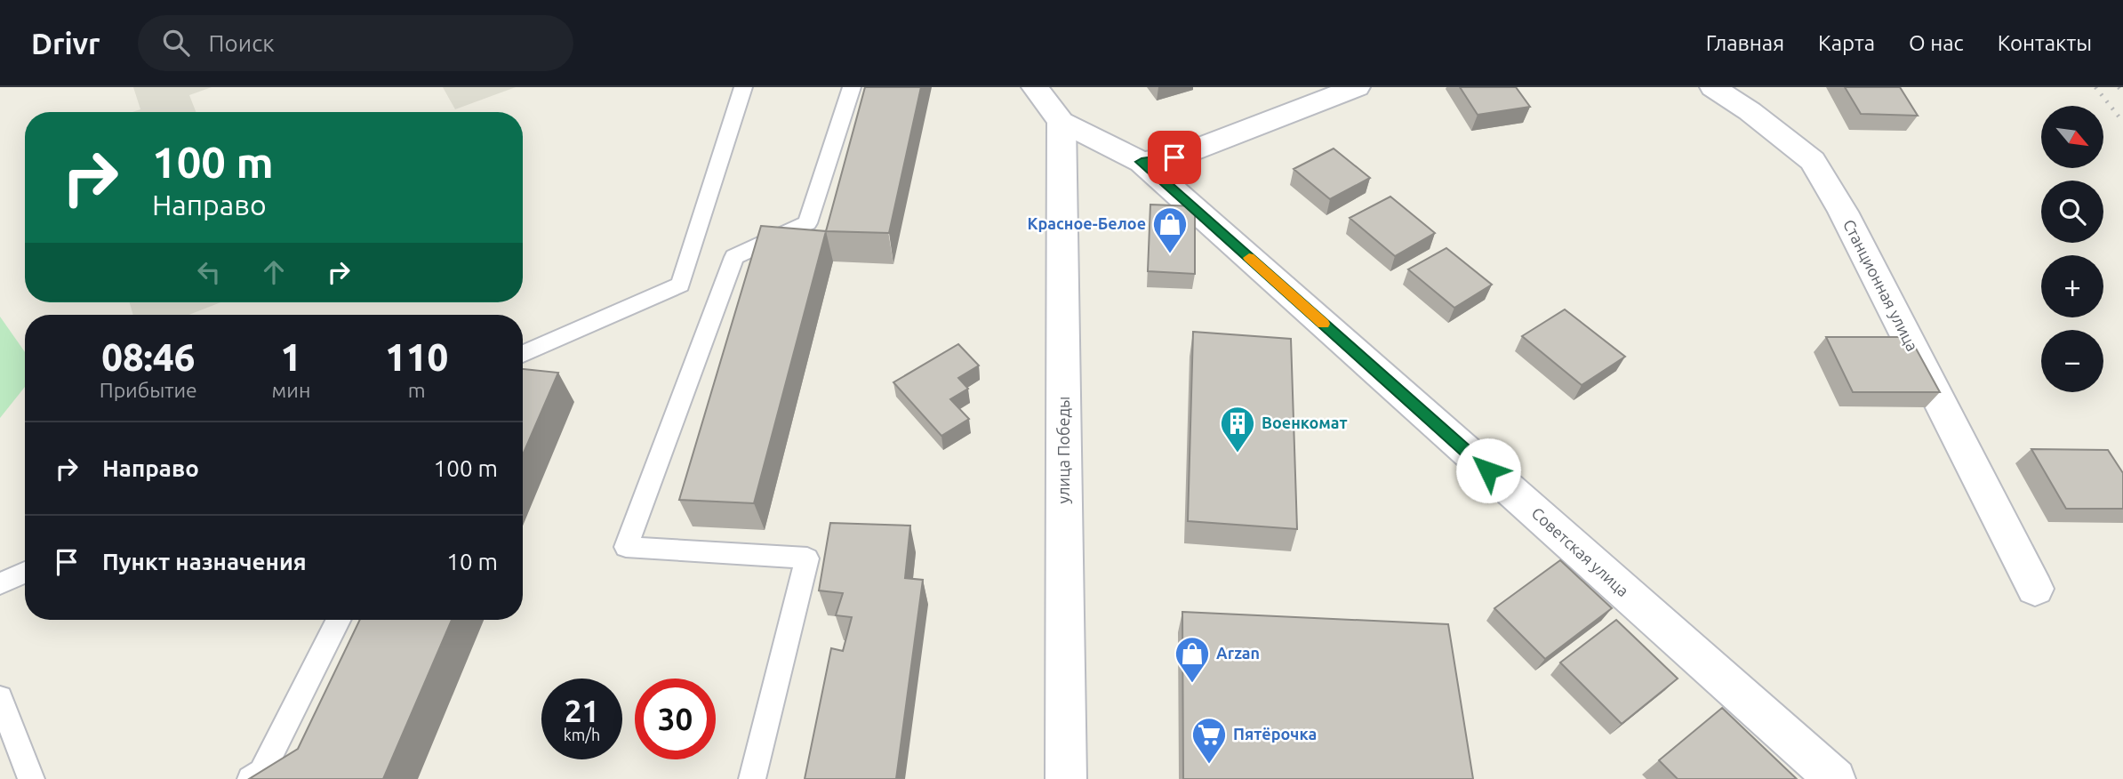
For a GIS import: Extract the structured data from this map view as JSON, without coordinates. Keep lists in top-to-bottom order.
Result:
{
  "streets": {
    "street": ["Станционная улица", "улица Победы", "Советская улица"]
  },
  "crossings": [
    ["улица Победы", "Советская улица"]
  ],
  "places": {
    "shop": ["Красное-Белое", "Arzan"],
    "building": ["Военкомат"],
    "supermarket": ["Пятёрочка"]
  },
  "north": "bottom right",
  "page": {
    "header": "Drivr",
    "search": "Поиск",
    "nav": [
      "Главная",
      "Карта",
      "О нас",
      "Контакты"
    ],
    "map_buttons": ["+", "−"],
    "turn": ["100 m", "Направо"],
    "eta": [
      "08:46",
      "Прибытие",
      "1",
      "мин",
      "110",
      "m"
    ],
    "list": [
      {
        "name": "Направо",
        "value": "100 m"
      },
      {
        "name": "Пункт назначения",
        "value": "10 m"
      }
    ],
    "speed": "21 km/h",
    "limit": "30"
  }
}
